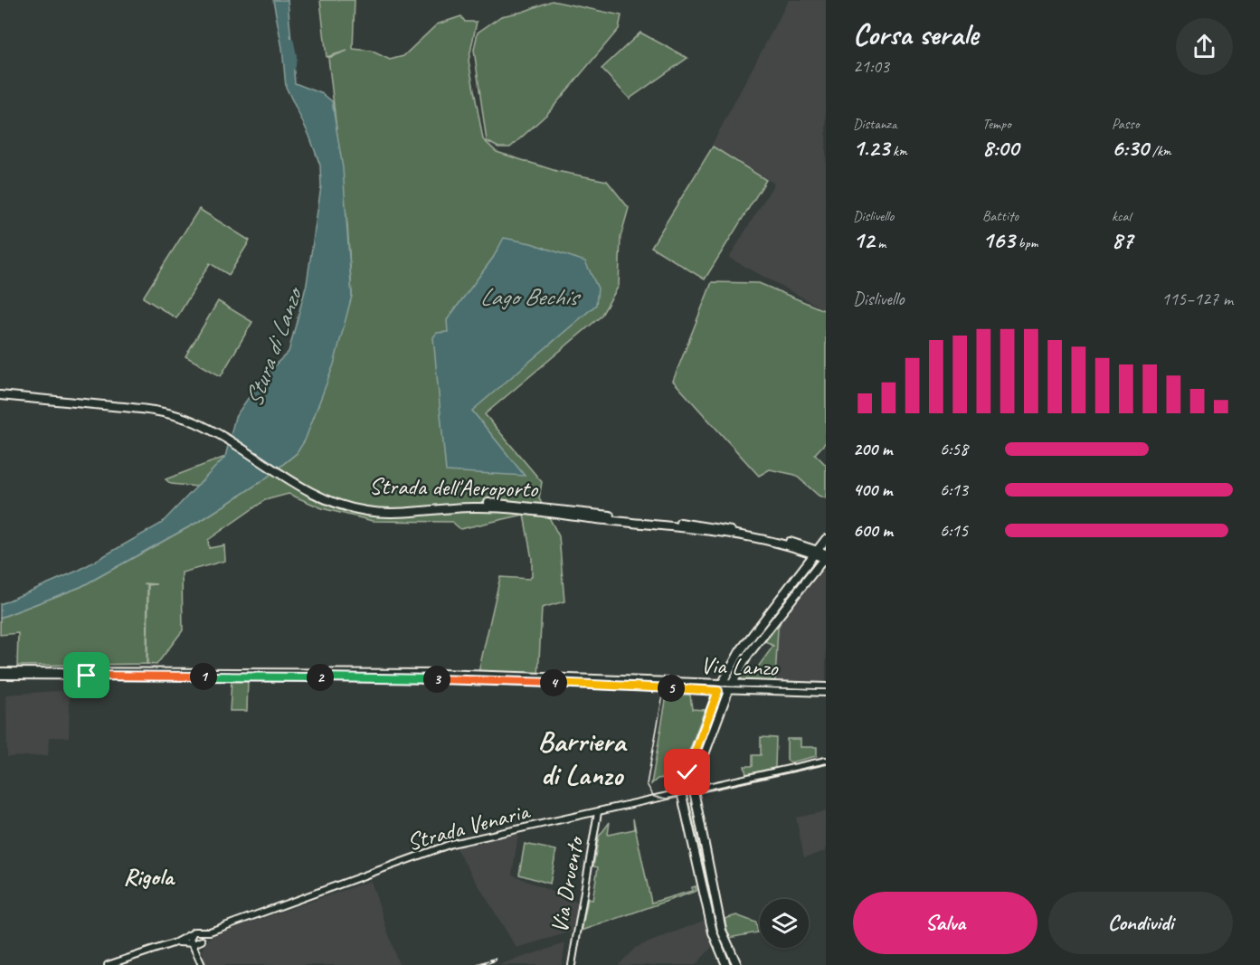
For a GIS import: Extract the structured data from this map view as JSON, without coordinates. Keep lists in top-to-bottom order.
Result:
{
  "streets": {
    "main road": ["Strada dell'Aeroporto"],
    "street": ["Via Lanzo", "Strada Venaria", "Via Druento"]
  },
  "crossings": [
    ["Strada Venaria", "Via Druento"]
  ],
  "districts": ["Barriera di Lanzo", "Rigola"],
  "water": ["Lago Bechis", "Stura di Lanzo"],
  "page": {
    "heading": ["Corsa serale", "21:03"],
    "stats": [
      ["Distanza", "1.23 km"],
      ["Tempo", "8:00"],
      ["Passo", "6:30 /km"],
      ["Dislivello", "12 m"],
      ["Battito", "163 bpm"],
      ["kcal", "87"]
    ],
    "chart": ["Dislivello", "115–127 m"],
    "list": [
      {
        "name": "200 m",
        "note": "6:58"
      },
      {
        "name": "400 m",
        "note": "6:13"
      },
      {
        "name": "600 m",
        "note": "6:15"
      }
    ],
    "pins": [
      "1",
      "2",
      "3",
      "4",
      "5"
    ],
    "buttons": ["Salva", "Condividi"]
  }
}
